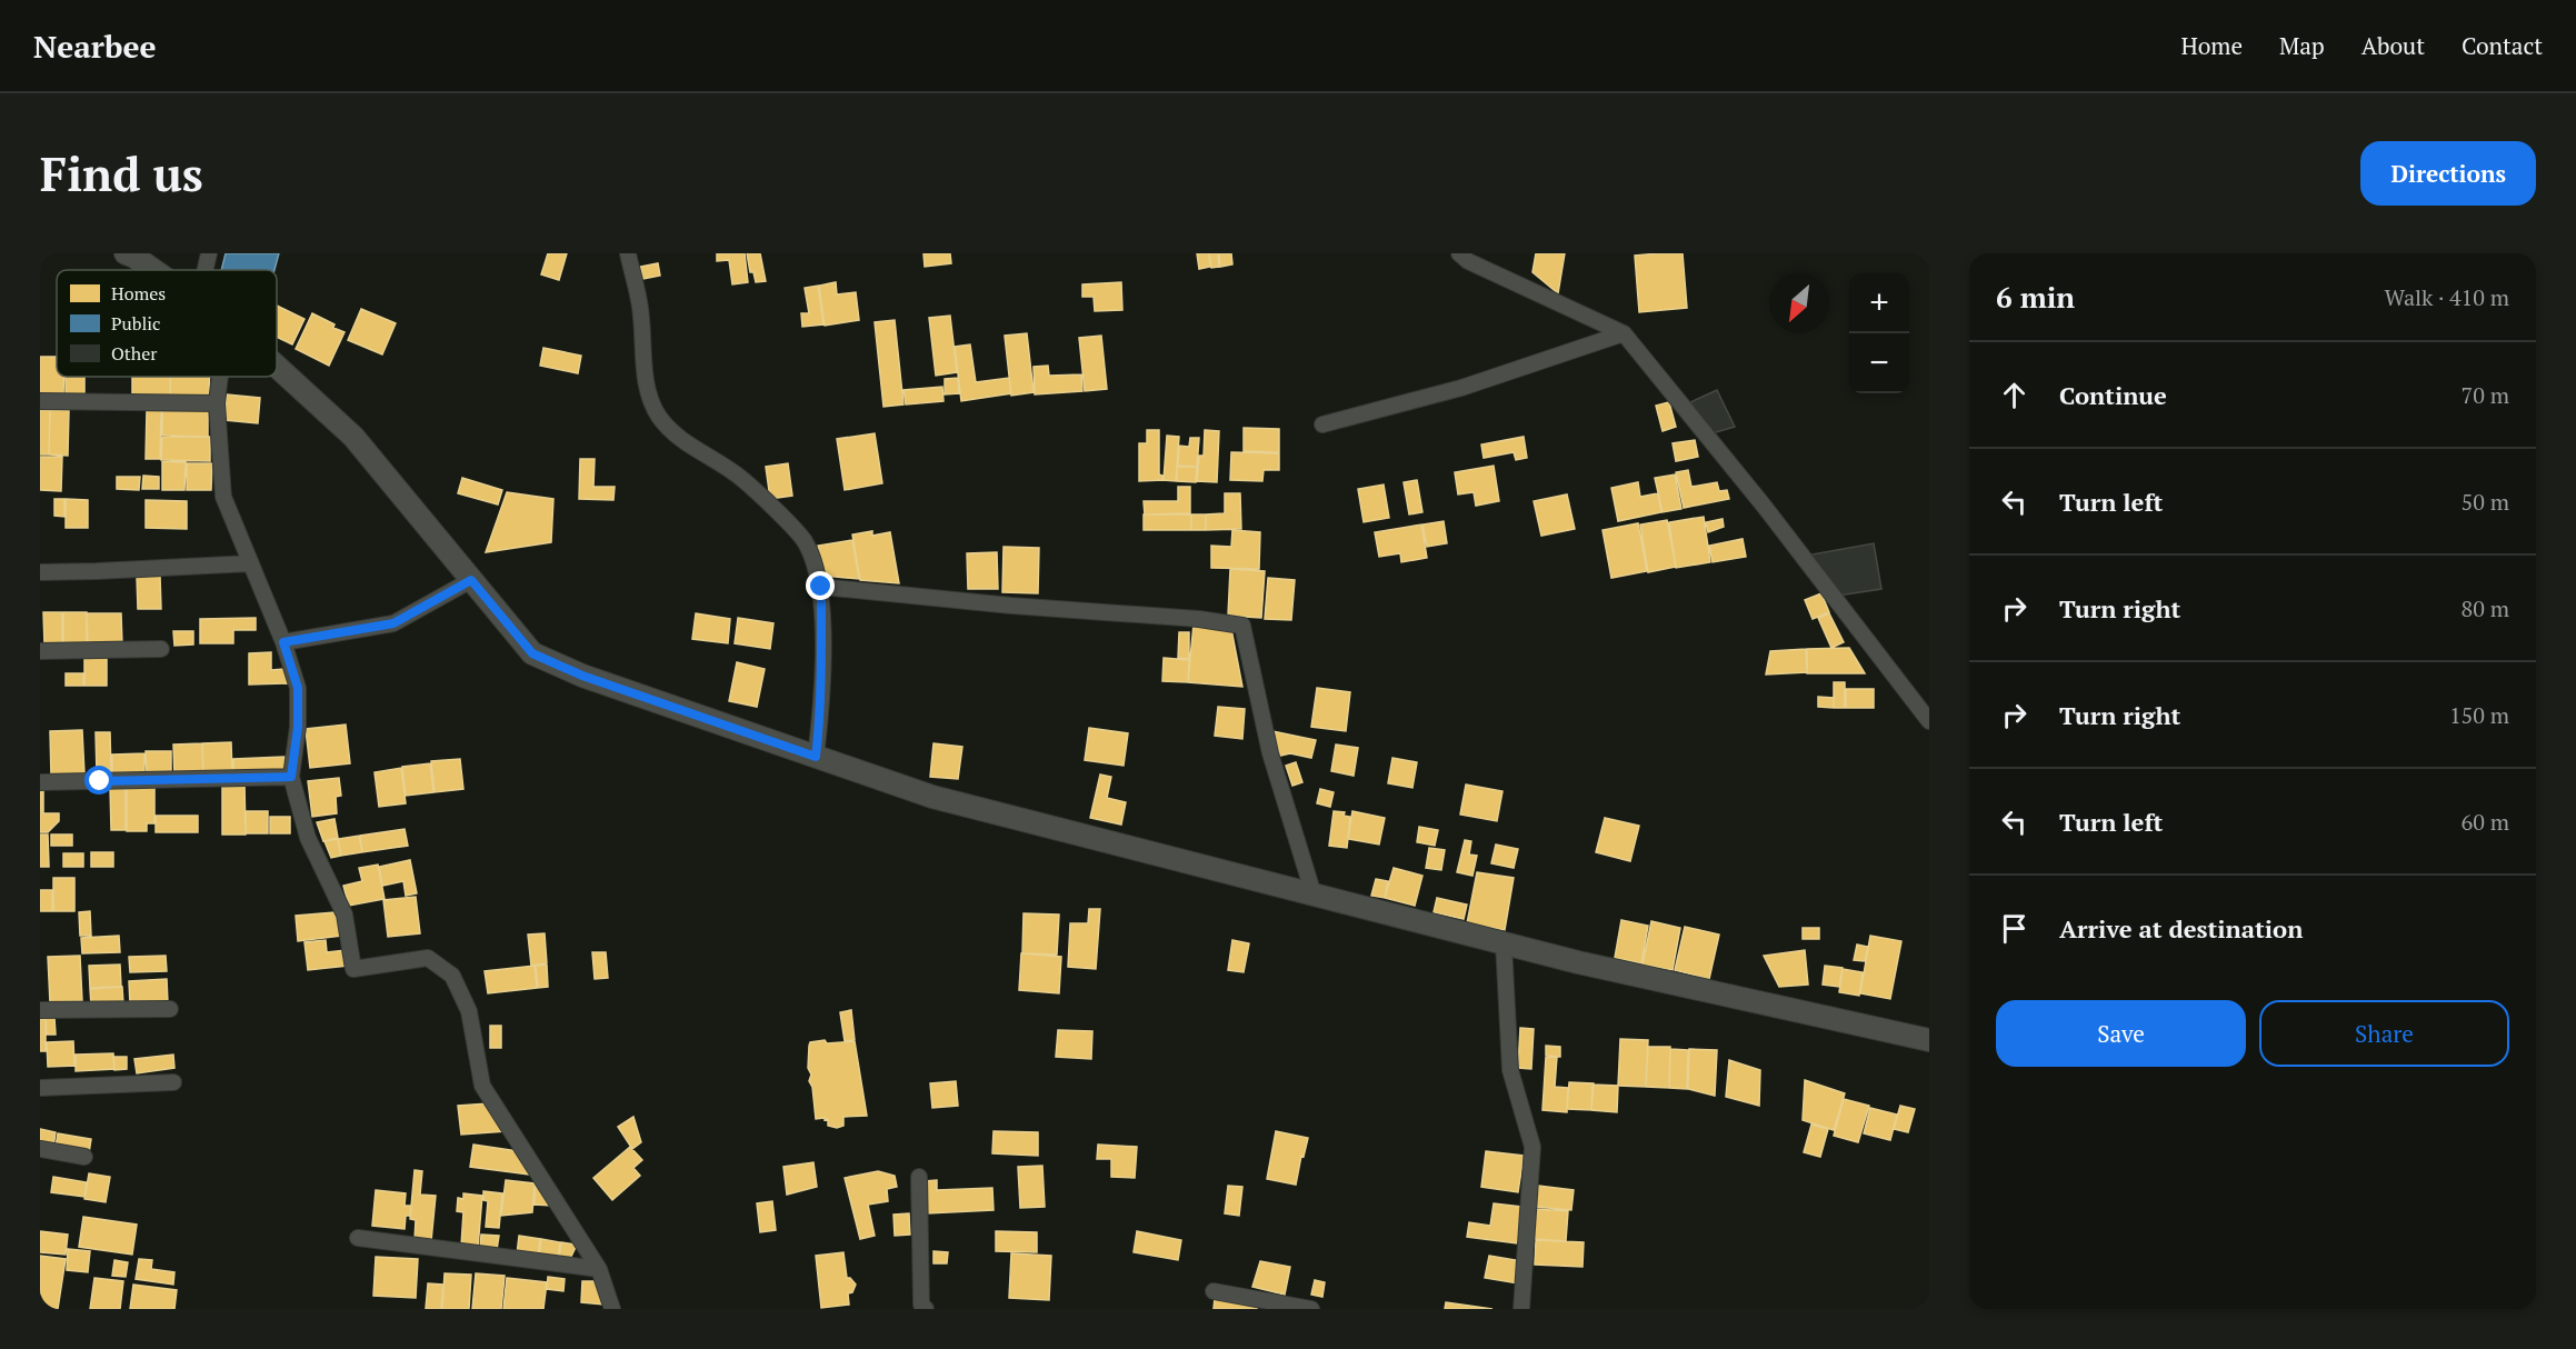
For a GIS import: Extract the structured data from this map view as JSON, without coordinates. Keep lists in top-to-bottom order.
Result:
{
  "legend": ["Homes", "Public", "Other"],
  "north": "bottom left",
  "page": {
    "header": "Nearbee",
    "nav": [
      "Home",
      "Map",
      "About",
      "Contact"
    ],
    "buttons": [
      "Directions",
      ["Save", "Share"]
    ],
    "title": "Find us",
    "heading": ["6 min", "Walk · 410 m"],
    "map_buttons": ["+", "−"],
    "list": [
      ["Continue", "70 m"],
      ["Turn left", "50 m"],
      ["Turn right", "80 m"],
      ["Turn right", "150 m"],
      ["Turn left", "60 m"],
      "Arrive at destination"
    ]
  }
}
